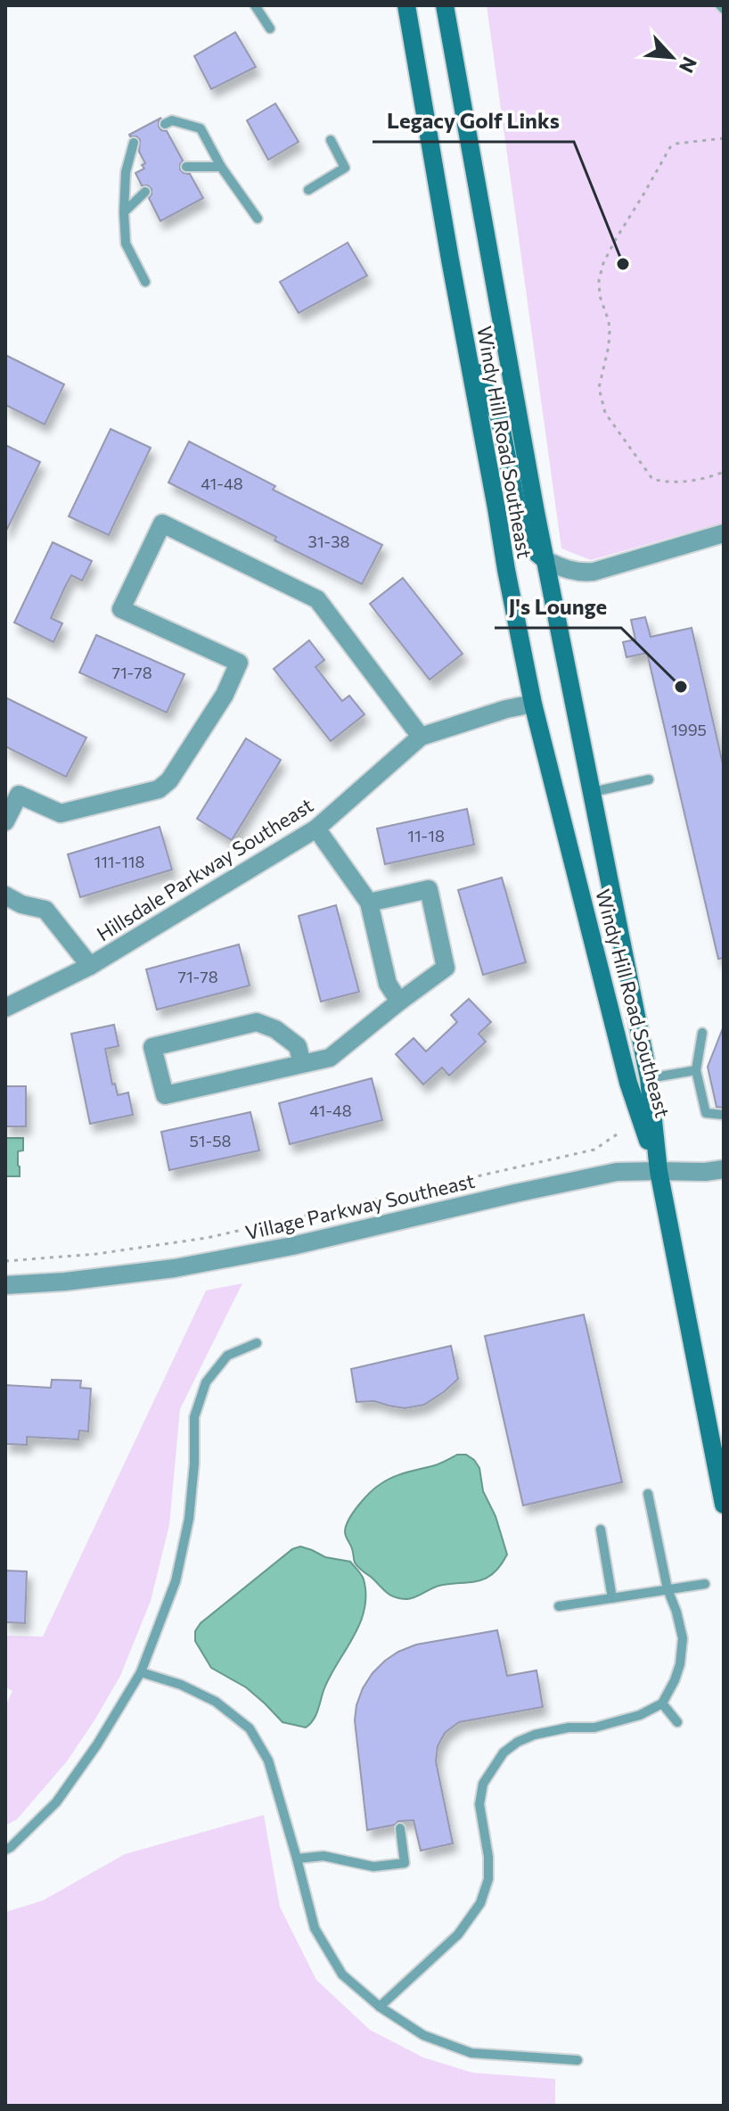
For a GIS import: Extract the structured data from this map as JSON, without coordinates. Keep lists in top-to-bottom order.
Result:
{
  "streets": {
    "main road": ["Windy Hill Road Southeast"],
    "street": ["Hillsdale Parkway Southeast", "Village Parkway Southeast"]
  },
  "crossings": [
    ["Windy Hill Road Southeast", "Hillsdale Parkway Southeast"],
    ["Windy Hill Road Southeast", "Village Parkway Southeast"]
  ],
  "places": ["Legacy Golf Links", "J's Lounge"],
  "house_numbers": [
    "41-48",
    "31-38",
    "71-78",
    "1995",
    "11-18",
    "111-118",
    "71-78",
    "41-48",
    "51-58"
  ],
  "north": "bottom right"
}
